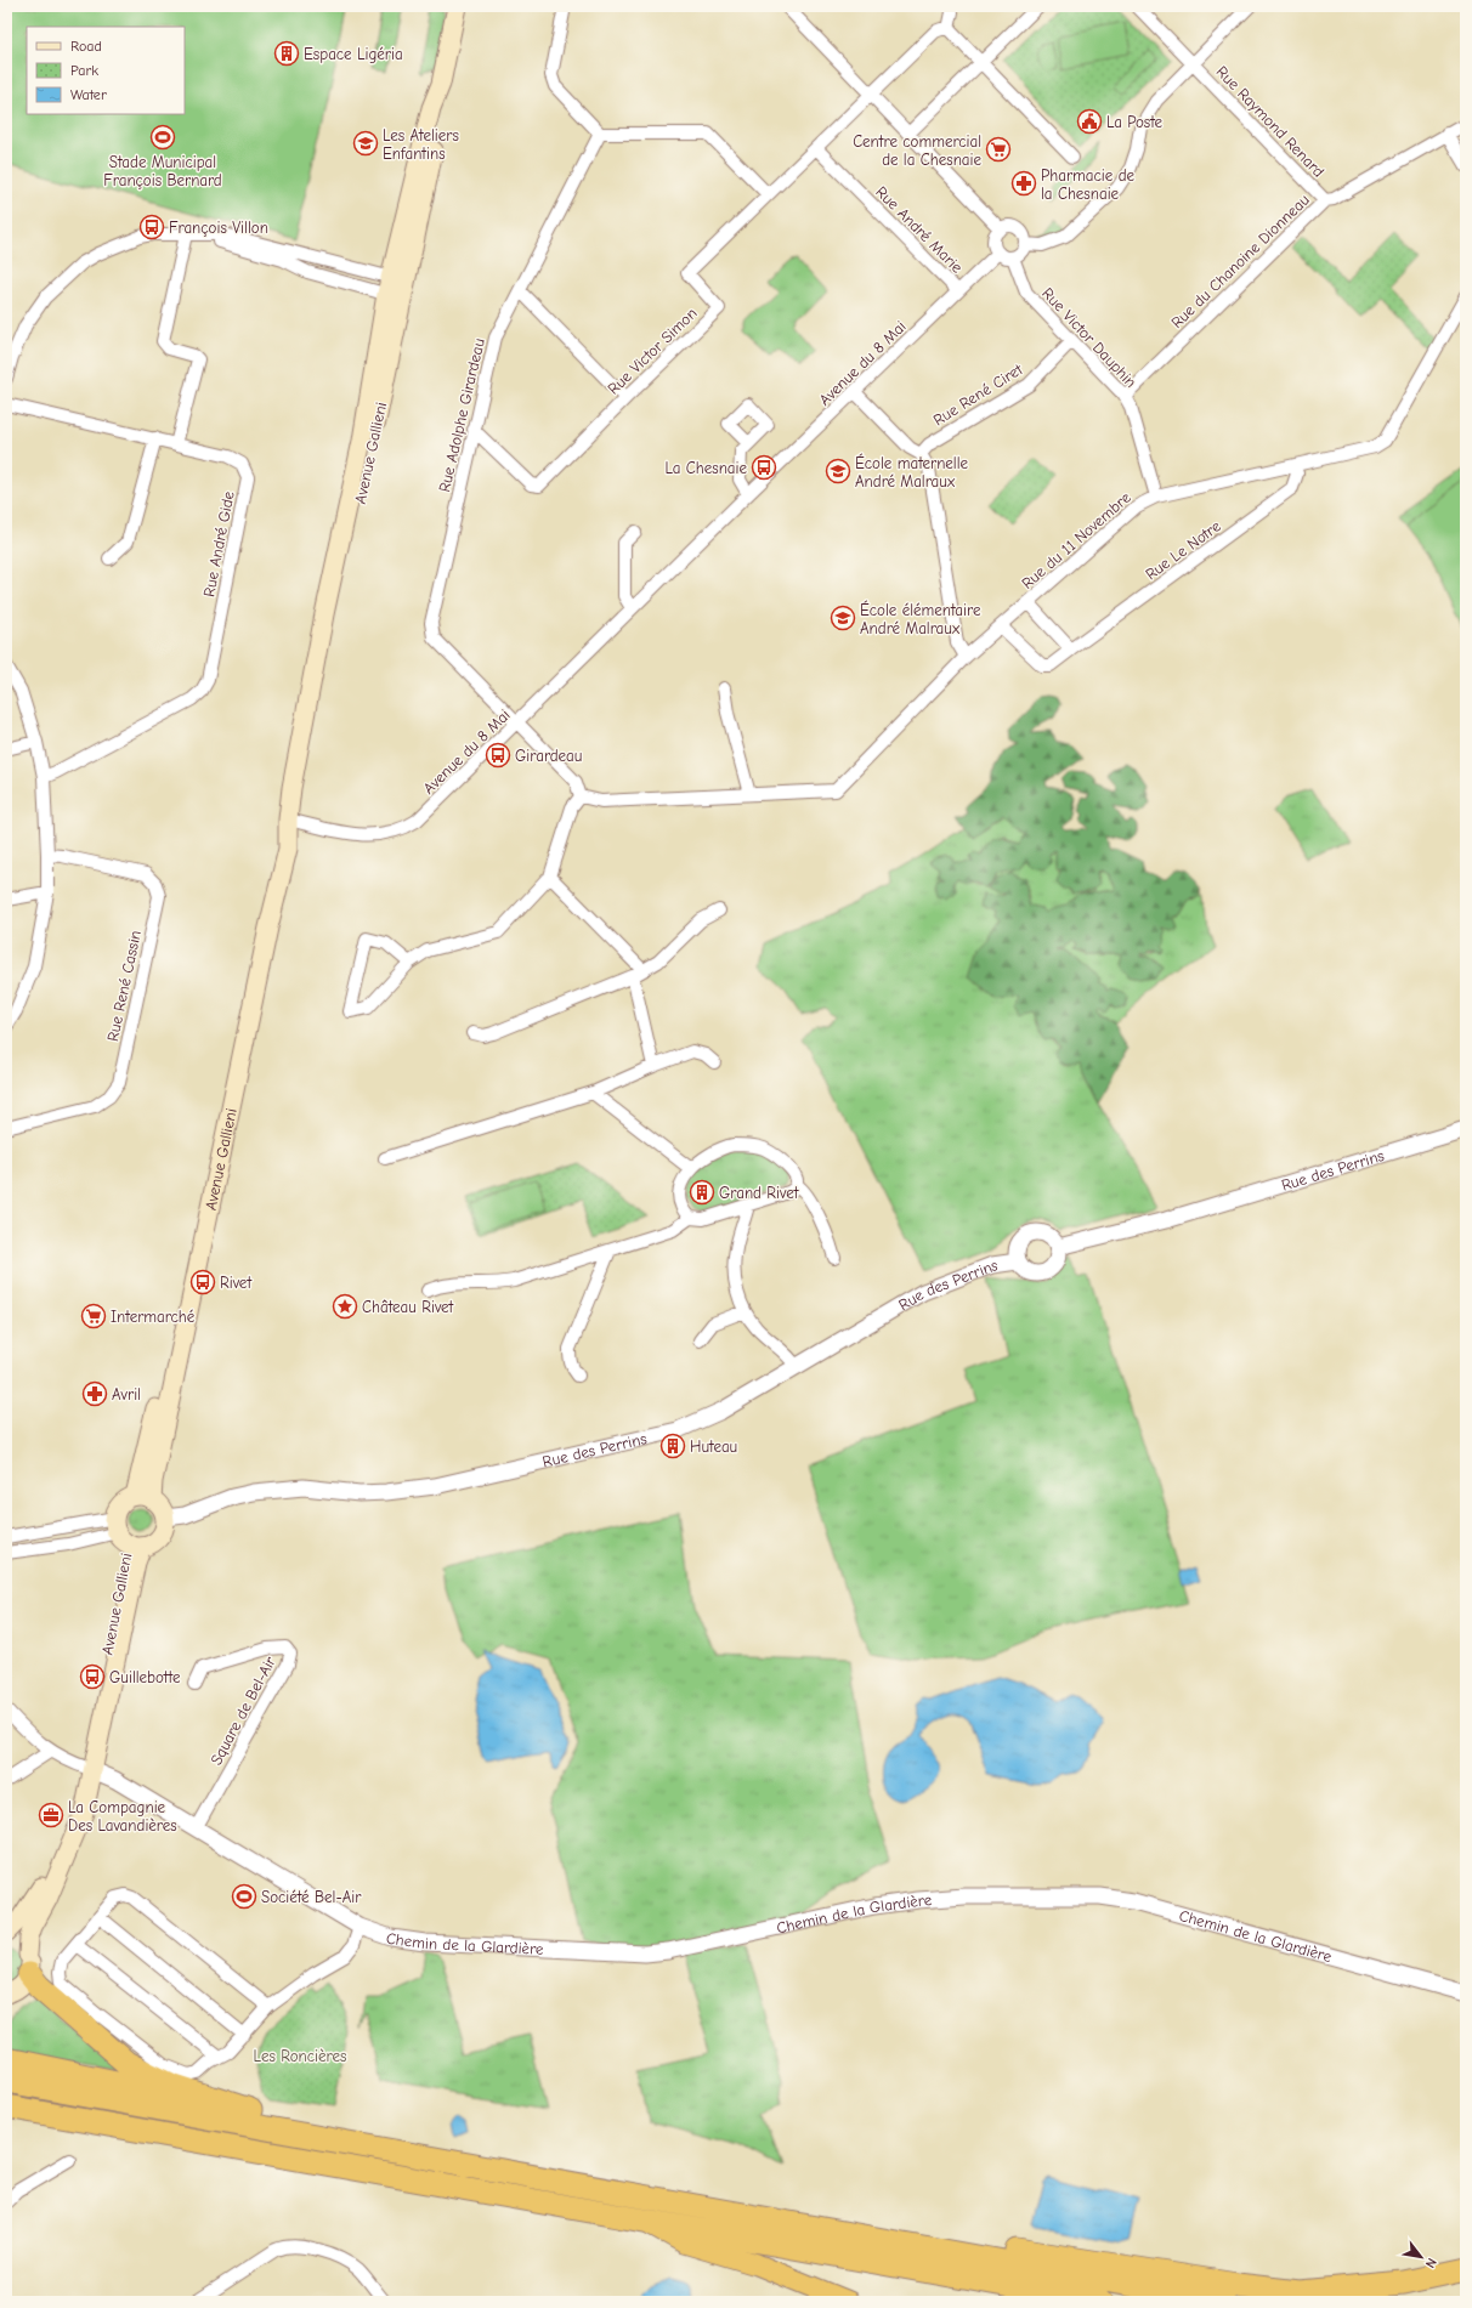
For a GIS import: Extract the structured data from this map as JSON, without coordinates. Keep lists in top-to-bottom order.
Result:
{
  "streets": {
    "main road": ["Avenue Gallieni"],
    "street": [
      "Rue Raymond Renard",
      "Rue André Marie",
      "Rue du Chanoine Dionneau",
      "Rue Victor Dauphin",
      "Rue Victor Simon",
      "Avenue du 8 Mai",
      "Rue René Ciret",
      "Rue Adolphe Girardeau",
      "Rue du 11 Novembre",
      "Rue André Gide",
      "Rue Le Notre",
      "Rue René Cassin",
      "Rue des Perrins",
      "Square de Bel-Air",
      "Chemin de la Glardière"
    ]
  },
  "crossings": [
    ["Rue Raymond Renard", "Rue du Chanoine Dionneau"],
    ["Rue André Marie", "Rue Victor Simon"],
    ["Rue André Marie", "Avenue du 8 Mai"],
    ["Rue du Chanoine Dionneau", "Rue Victor Dauphin"],
    ["Rue Victor Dauphin", "Avenue du 8 Mai"],
    ["Rue Victor Dauphin", "Rue René Ciret"],
    ["Rue Victor Dauphin", "Rue du 11 Novembre"],
    ["Rue Victor Simon", "Rue Adolphe Girardeau"],
    ["Avenue du 8 Mai", "Rue Adolphe Girardeau"],
    ["Avenue du 8 Mai", "Avenue Gallieni"],
    ["Avenue Gallieni", "Rue des Perrins"],
    ["Avenue Gallieni", "Chemin de la Glardière"],
    ["Rue du 11 Novembre", "Rue Le Notre"],
    ["Square de Bel-Air", "Chemin de la Glardière"]
  ],
  "parks": ["Les Roncières"],
  "places": {
    "building": ["Espace Ligéria", "Grand Rivet", "Huteau"],
    "public building": ["La Poste"],
    "sports": ["Stade Municipal François Bernard", "Société Bel-Air"],
    "school or university": ["Les Ateliers Enfantins", "École maternelle André Malraux", "École élémentaire André Malraux"],
    "supermarket": ["Centre commercial de la Chesnaie", "Intermarché"],
    "pharmacy": ["Pharmacie de la Chesnaie", "Avril"],
    "bus stop": [
      "François Villon",
      "La Chesnaie",
      "Girardeau",
      "Rivet",
      "Guillebotte"
    ],
    "place": ["Château Rivet"],
    "office": ["La Compagnie Des Lavandières"]
  },
  "legend": ["Road", "Park", "Water"],
  "north": "bottom right"
}
